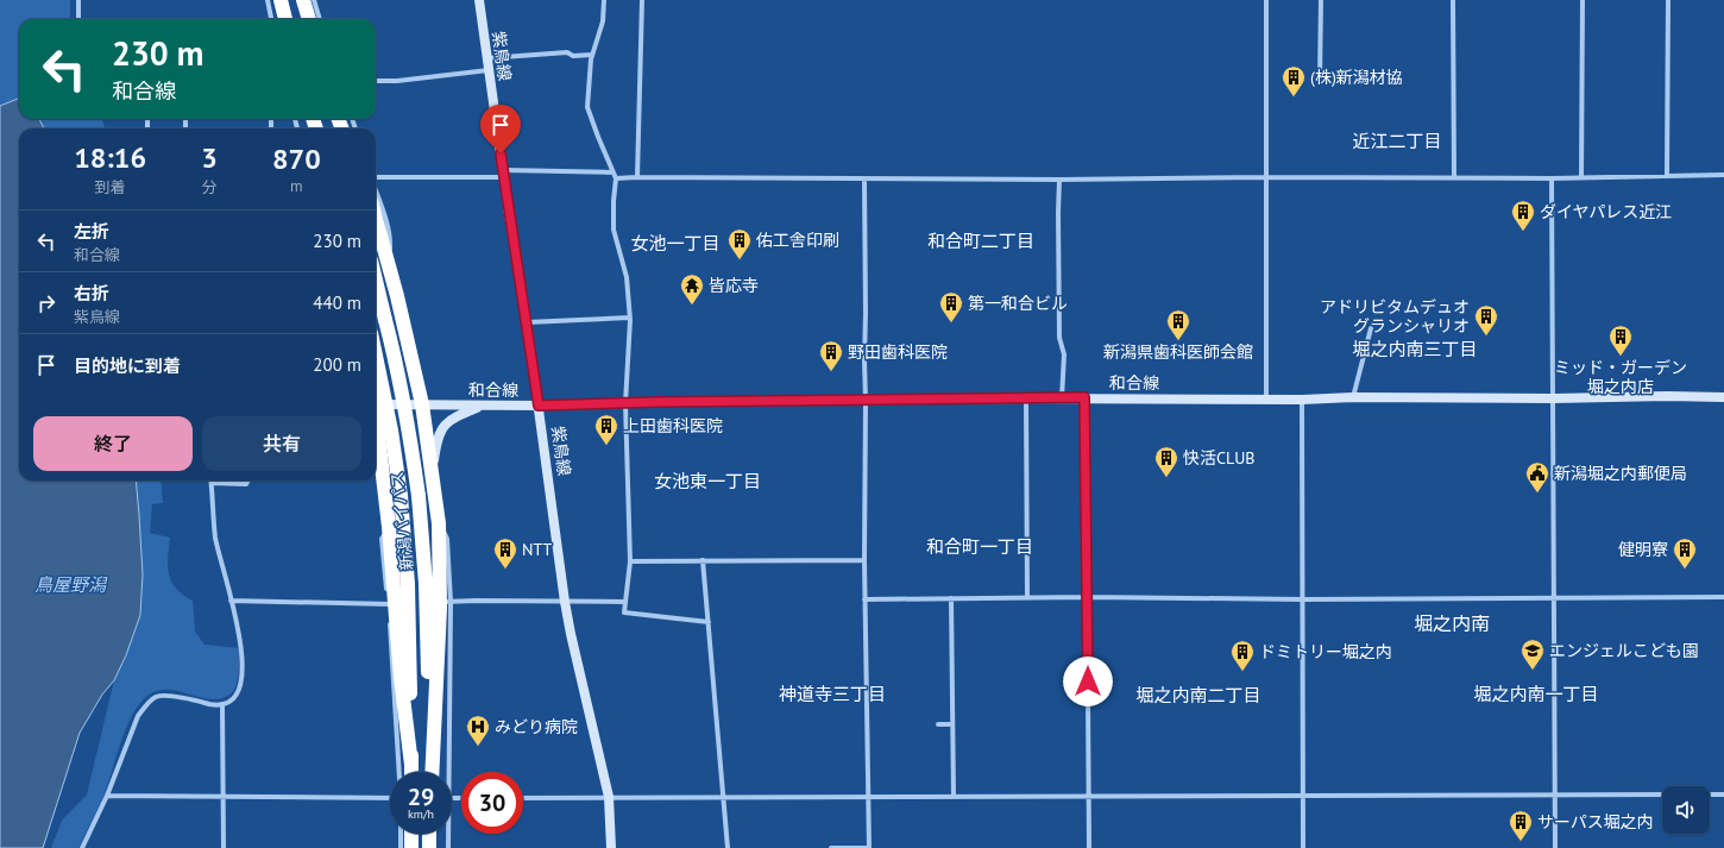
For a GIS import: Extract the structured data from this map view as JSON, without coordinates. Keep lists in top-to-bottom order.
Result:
{
  "streets": {
    "highway": ["新潟バイパス"],
    "main road": ["紫鳥線", "和合線"]
  },
  "crossings": [
    ["紫鳥線", "和合線"]
  ],
  "districts": [
    "近江二丁目",
    "和合町二丁目",
    "女池一丁目",
    "堀之内南三丁目",
    "女池東一丁目",
    "和合町一丁目",
    "堀之内南",
    "神道寺三丁目",
    "堀之内南一丁目",
    "堀之内南二丁目"
  ],
  "water": ["鳥屋野潟"],
  "places": {
    "building": [
      "(株)新潟材協",
      "ダイヤパレス近江",
      "佑工舎印刷",
      "第一和合ビル",
      "アドリビタムデュオ グランシャリオ",
      "新潟県歯科医師会館",
      "ミッド・ガーデン 堀之内店",
      "野田歯科医院",
      "上田歯科医院",
      "快活CLUB",
      "NTT",
      "健明寮",
      "ドミトリー堀之内",
      "サーパス堀之内"
    ],
    "temple": ["皆応寺"],
    "public building": ["新潟堀之内郵便局"],
    "school or university": ["エンジェルこども園"],
    "hospital": ["みどり病院"]
  },
  "page": {
    "turn": ["230 m", "和合線"],
    "eta": [
      "18:16",
      "到着",
      "3",
      "分",
      "870",
      "m"
    ],
    "list": [
      {
        "name": "左折",
        "note": "和合線",
        "value": "230 m"
      },
      {
        "name": "右折",
        "note": "紫鳥線",
        "value": "440 m"
      },
      {
        "name": "目的地に到着",
        "value": "200 m"
      }
    ],
    "buttons": ["終了", "共有"],
    "speed": "29 km/h",
    "limit": "30"
  }
}
